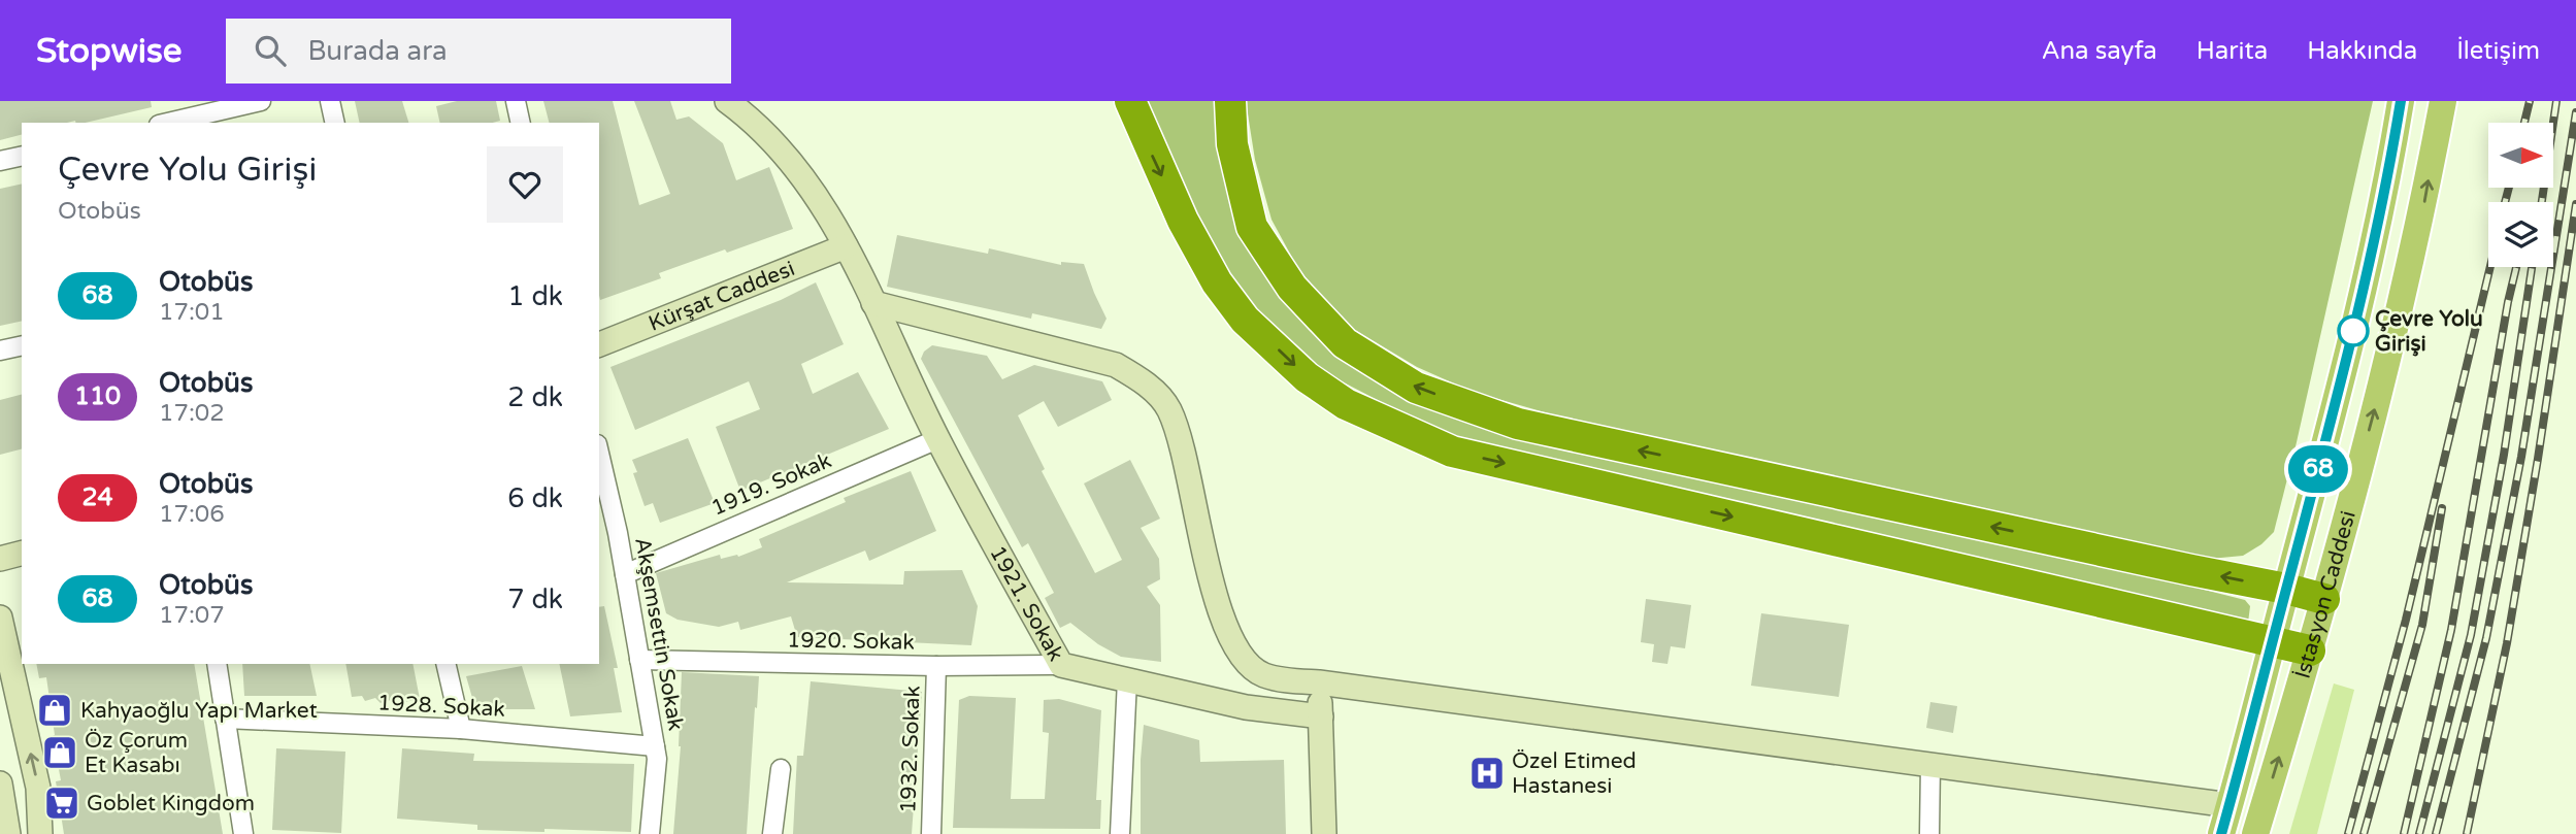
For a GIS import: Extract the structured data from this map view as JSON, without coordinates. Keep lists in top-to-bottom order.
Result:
{
  "streets": {
    "main road": ["İstasyon Caddesi"],
    "street": [
      "Kürşat Caddesi",
      "1919. Sokak",
      "1921. Sokak",
      "Akşemsettin Sokak",
      "1920. Sokak",
      "1928. Sokak",
      "1932. Sokak"
    ]
  },
  "crossings": [
    ["Kürşat Caddesi", "1921. Sokak"],
    ["1919. Sokak", "1921. Sokak"],
    ["1919. Sokak", "Akşemsettin Sokak"],
    ["1921. Sokak", "1920. Sokak"],
    ["Akşemsettin Sokak", "1920. Sokak"],
    ["Akşemsettin Sokak", "1928. Sokak"],
    ["1920. Sokak", "1932. Sokak"]
  ],
  "places": {
    "other": ["Çevre Yolu Girişi"],
    "shop": ["Kahyaoğlu Yapı Market", "Öz Çorum Et Kasabı"],
    "hospital": ["Özel Etimed Hastanesi"],
    "supermarket": ["Goblet Kingdom"]
  },
  "lines": ["bus line 68"],
  "north": "right",
  "page": {
    "header": "Stopwise",
    "search": "Burada ara",
    "nav": [
      "Ana sayfa",
      "Harita",
      "Hakkında",
      "İletişim"
    ],
    "on_map": "68",
    "heading": ["Çevre Yolu Girişi", "Otobüs"],
    "list": [
      {
        "mark": "68",
        "name": "Otobüs",
        "note": "17:01",
        "value": "1 dk"
      },
      {
        "mark": "110",
        "name": "Otobüs",
        "note": "17:02",
        "value": "2 dk"
      },
      {
        "mark": "24",
        "name": "Otobüs",
        "note": "17:06",
        "value": "6 dk"
      },
      {
        "mark": "68",
        "name": "Otobüs",
        "note": "17:07",
        "value": "7 dk"
      }
    ]
  }
}
